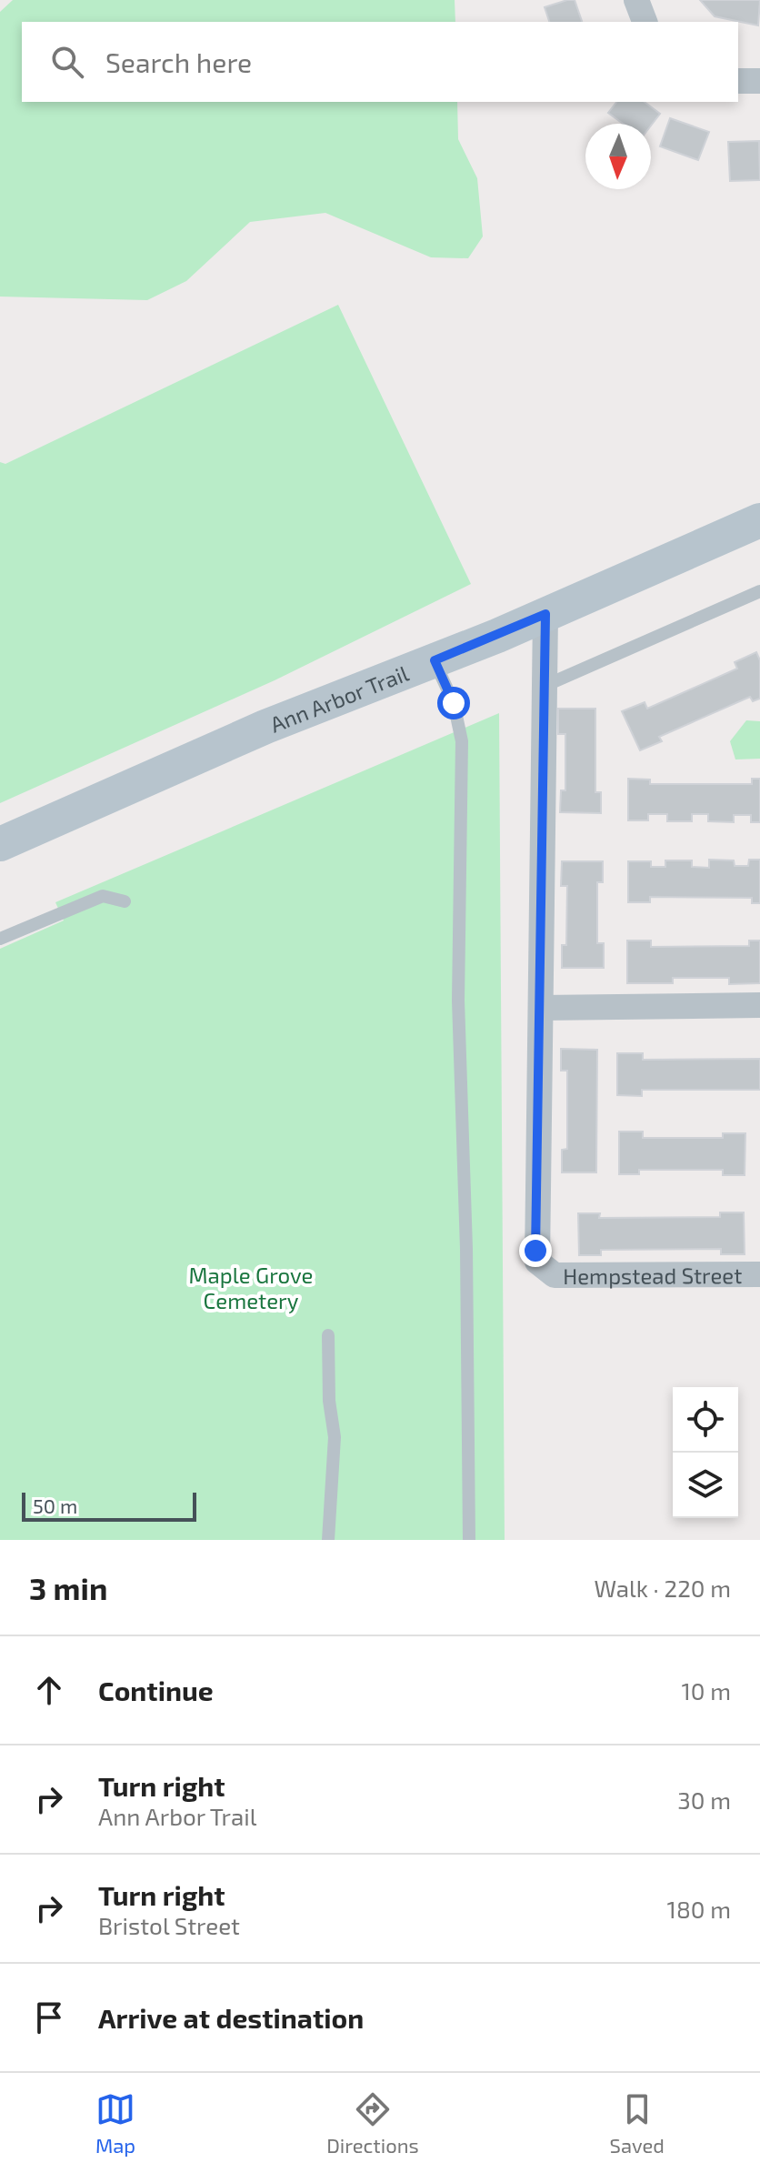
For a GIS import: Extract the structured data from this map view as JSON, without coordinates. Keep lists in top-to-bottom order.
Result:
{
  "streets": {
    "street": ["Ann Arbor Trail", "Hempstead Street"]
  },
  "parks": ["Maple Grove Cemetery"],
  "scale_bar": "50 m",
  "north": "bottom",
  "page": {
    "search": "Search here",
    "scale": "50 m",
    "heading": ["3 min", "Walk · 220 m"],
    "list": [
      ["Continue", "10 m"],
      ["Turn right", "Ann Arbor Trail", "30 m"],
      ["Turn right", "Bristol Street", "180 m"],
      "Arrive at destination"
    ],
    "nav": ["Map", "Directions", "Saved"]
  }
}
